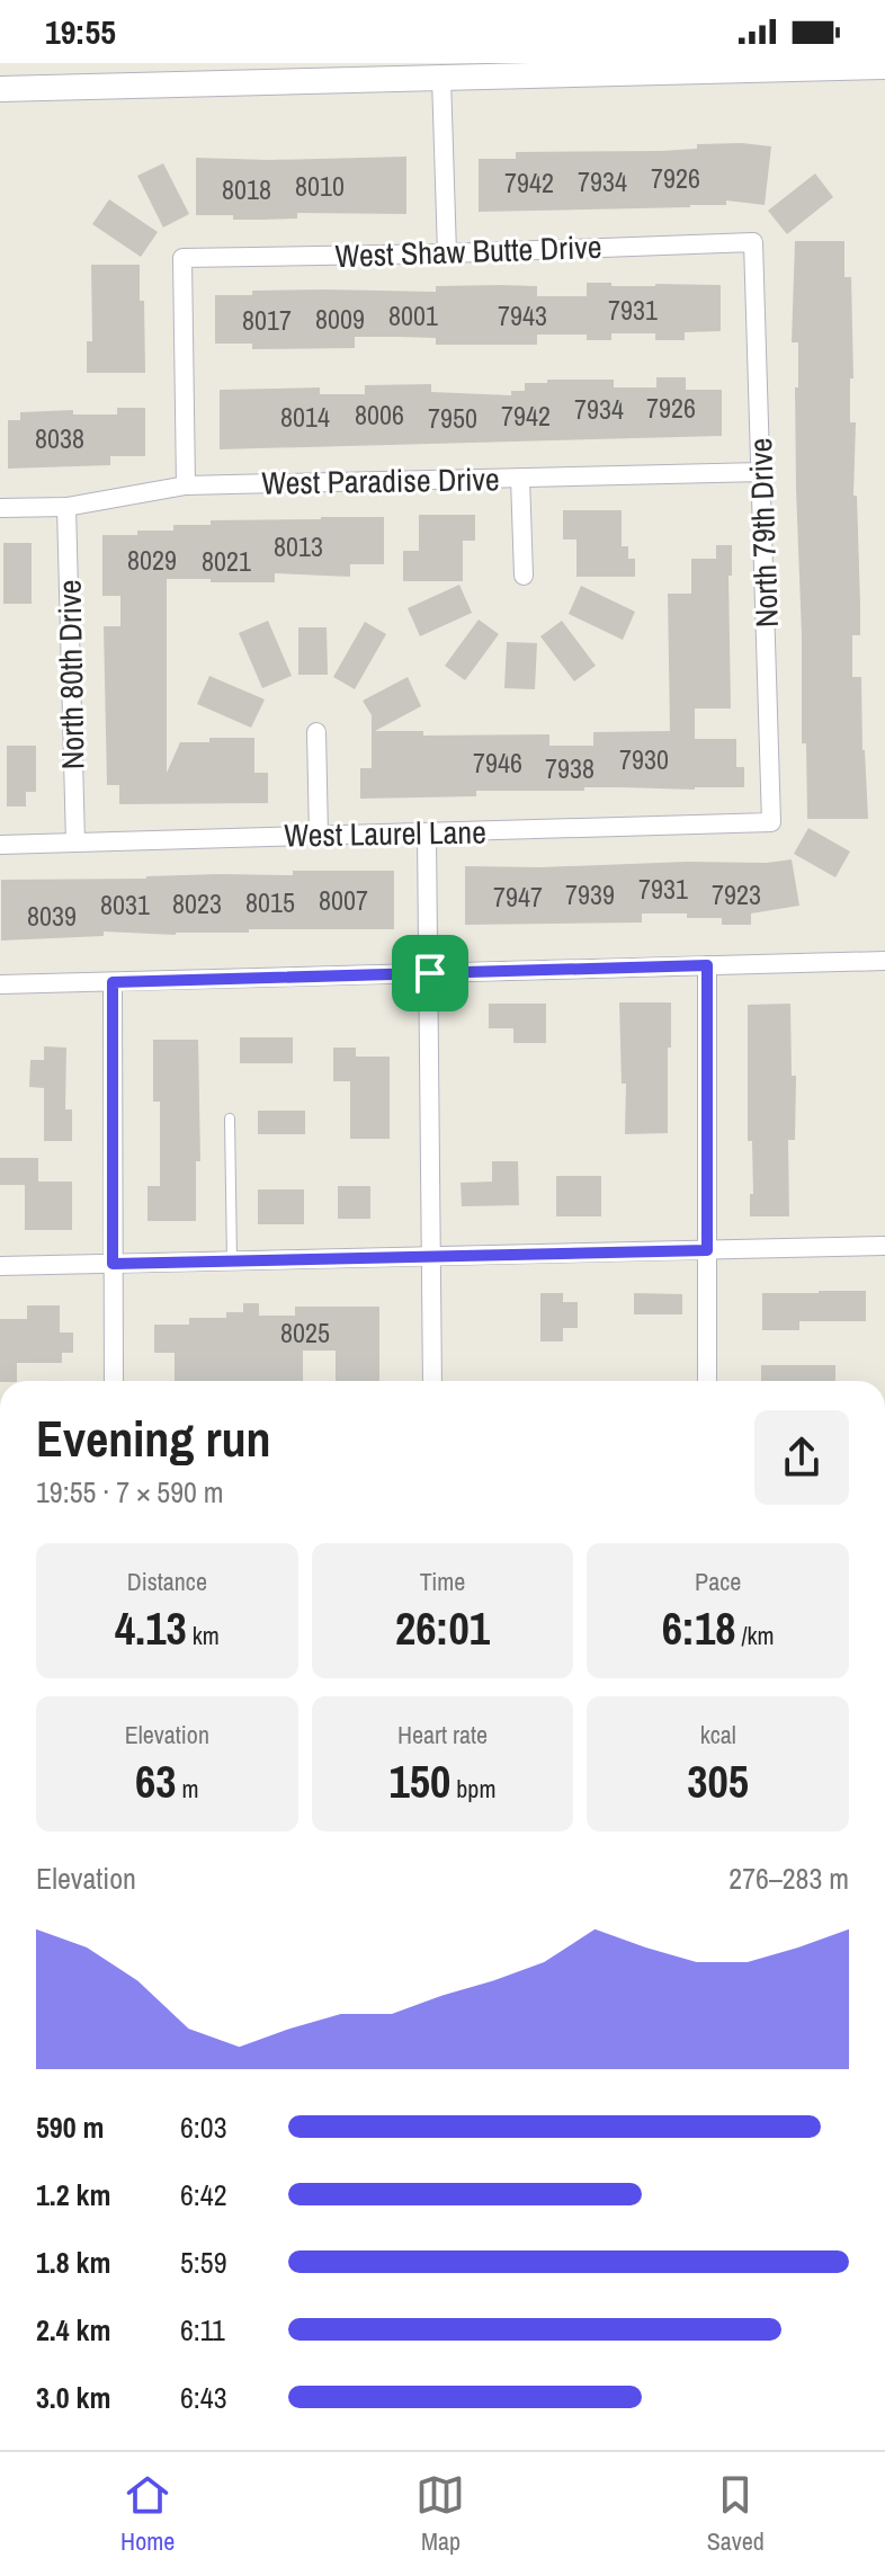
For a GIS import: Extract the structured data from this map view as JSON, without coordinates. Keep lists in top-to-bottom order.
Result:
{
  "streets": {
    "street": [
      "West Shaw Butte Drive",
      "West Paradise Drive",
      "North 79th Drive",
      "North 80th Drive",
      "West Laurel Lane"
    ]
  },
  "crossings": [
    ["West Shaw Butte Drive", "West Paradise Drive"],
    ["West Shaw Butte Drive", "North 79th Drive"],
    ["West Paradise Drive", "North 79th Drive"],
    ["West Paradise Drive", "North 80th Drive"],
    ["North 79th Drive", "West Laurel Lane"],
    ["North 80th Drive", "West Laurel Lane"]
  ],
  "house_numbers": [
    "7926",
    "7934",
    "7942",
    "8010",
    "8018",
    "7931",
    "8001",
    "7943",
    "8009",
    "8017",
    "7926",
    "7934",
    "8006",
    "7942",
    "8014",
    "7950",
    "8038",
    "8013",
    "8029",
    "8021",
    "7930",
    "7946",
    "7938",
    "7931",
    "7939",
    "7923",
    "7947",
    "8007",
    "8015",
    "8023",
    "8031",
    "8039",
    "8025"
  ],
  "page": {
    "status": "19:55",
    "heading": ["Evening run", "19:55 · 7 × 590 m"],
    "stats": [
      ["Distance", "4.13 km"],
      ["Time", "26:01"],
      ["Pace", "6:18 /km"],
      ["Elevation", "63 m"],
      ["Heart rate", "150 bpm"],
      ["kcal", "305"]
    ],
    "chart": ["Elevation", "276–283 m"],
    "list": [
      {
        "name": "590 m",
        "note": "6:03"
      },
      {
        "name": "1.2 km",
        "note": "6:42"
      },
      {
        "name": "1.8 km",
        "note": "5:59"
      },
      {
        "name": "2.4 km",
        "note": "6:11"
      },
      {
        "name": "3.0 km",
        "note": "6:43"
      }
    ],
    "tabs": ["Home", "Map", "Saved"]
  }
}
